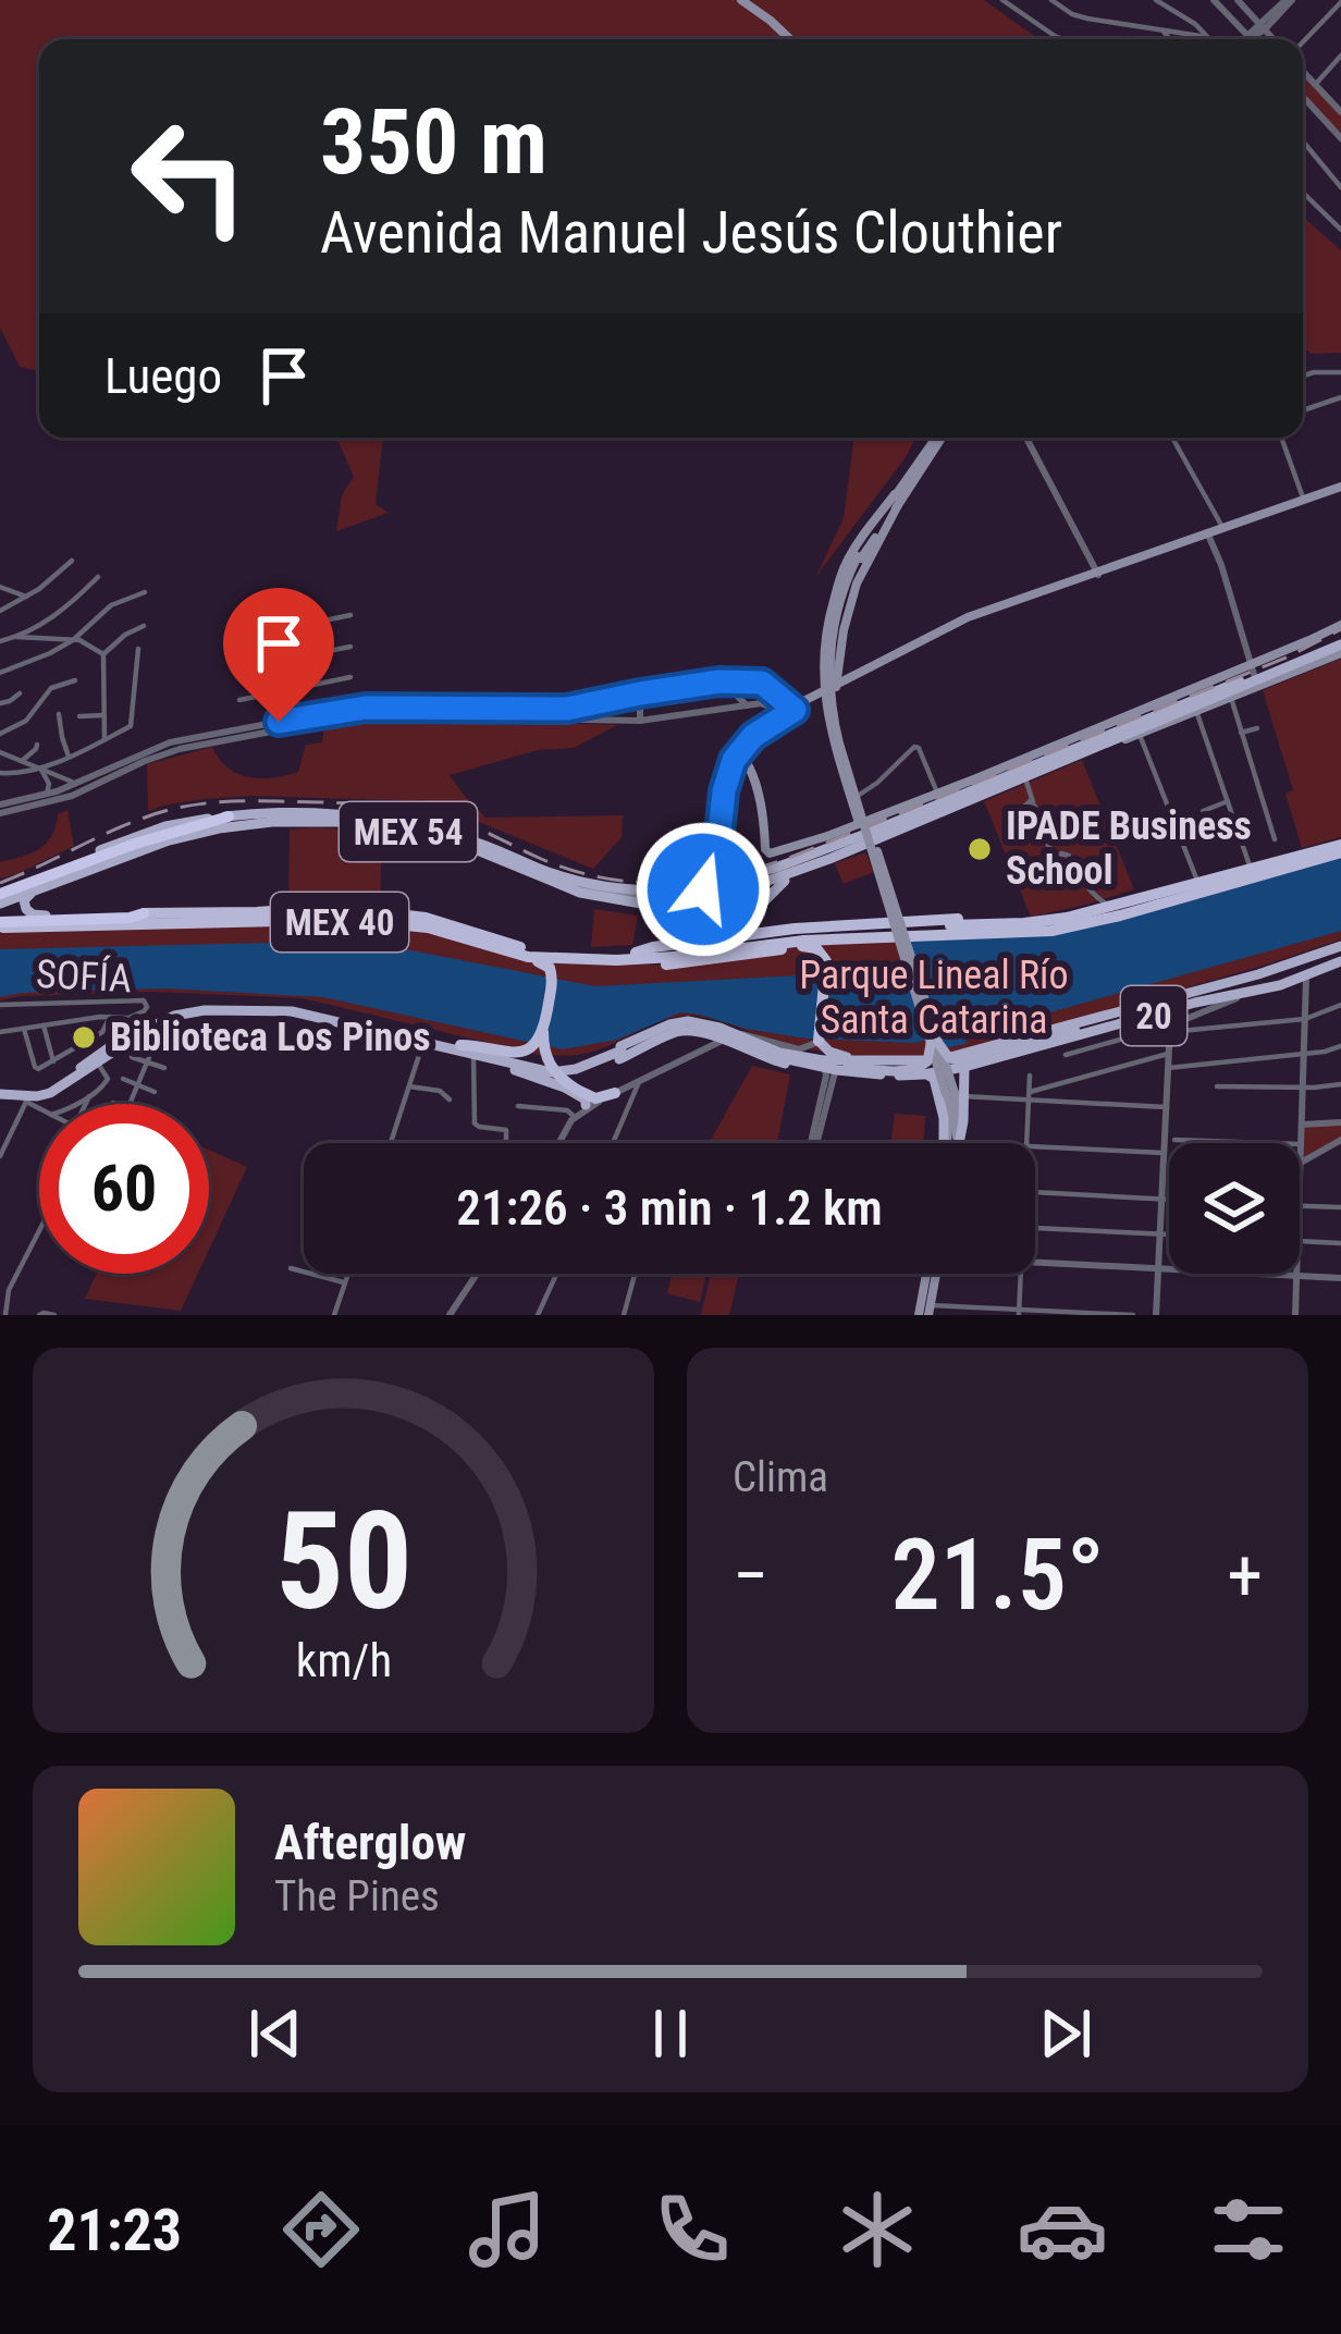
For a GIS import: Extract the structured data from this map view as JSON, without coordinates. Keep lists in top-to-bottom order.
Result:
{
  "streets": {
    "highway": ["MEX 40"],
    "main road": ["MEX 54", "20"],
    "street": ["SOFÍA"]
  },
  "parks": ["Parque Lineal Río Santa Catarina"],
  "places": ["IPADE Business School", "Biblioteca Los Pinos"],
  "page": {
    "turn": ["350 m", "Avenida Manuel Jesús Clouthier"],
    "then": "Luego",
    "limit": "60",
    "trip": "21:26 · 3 min · 1.2 km",
    "tile": "Clima",
    "heat": ["−", "21.5°", "+"],
    "song": ["Afterglow", "The Pines"],
    "tabs": "21:23",
    "gauge": ["50", "km/h"]
  }
}
